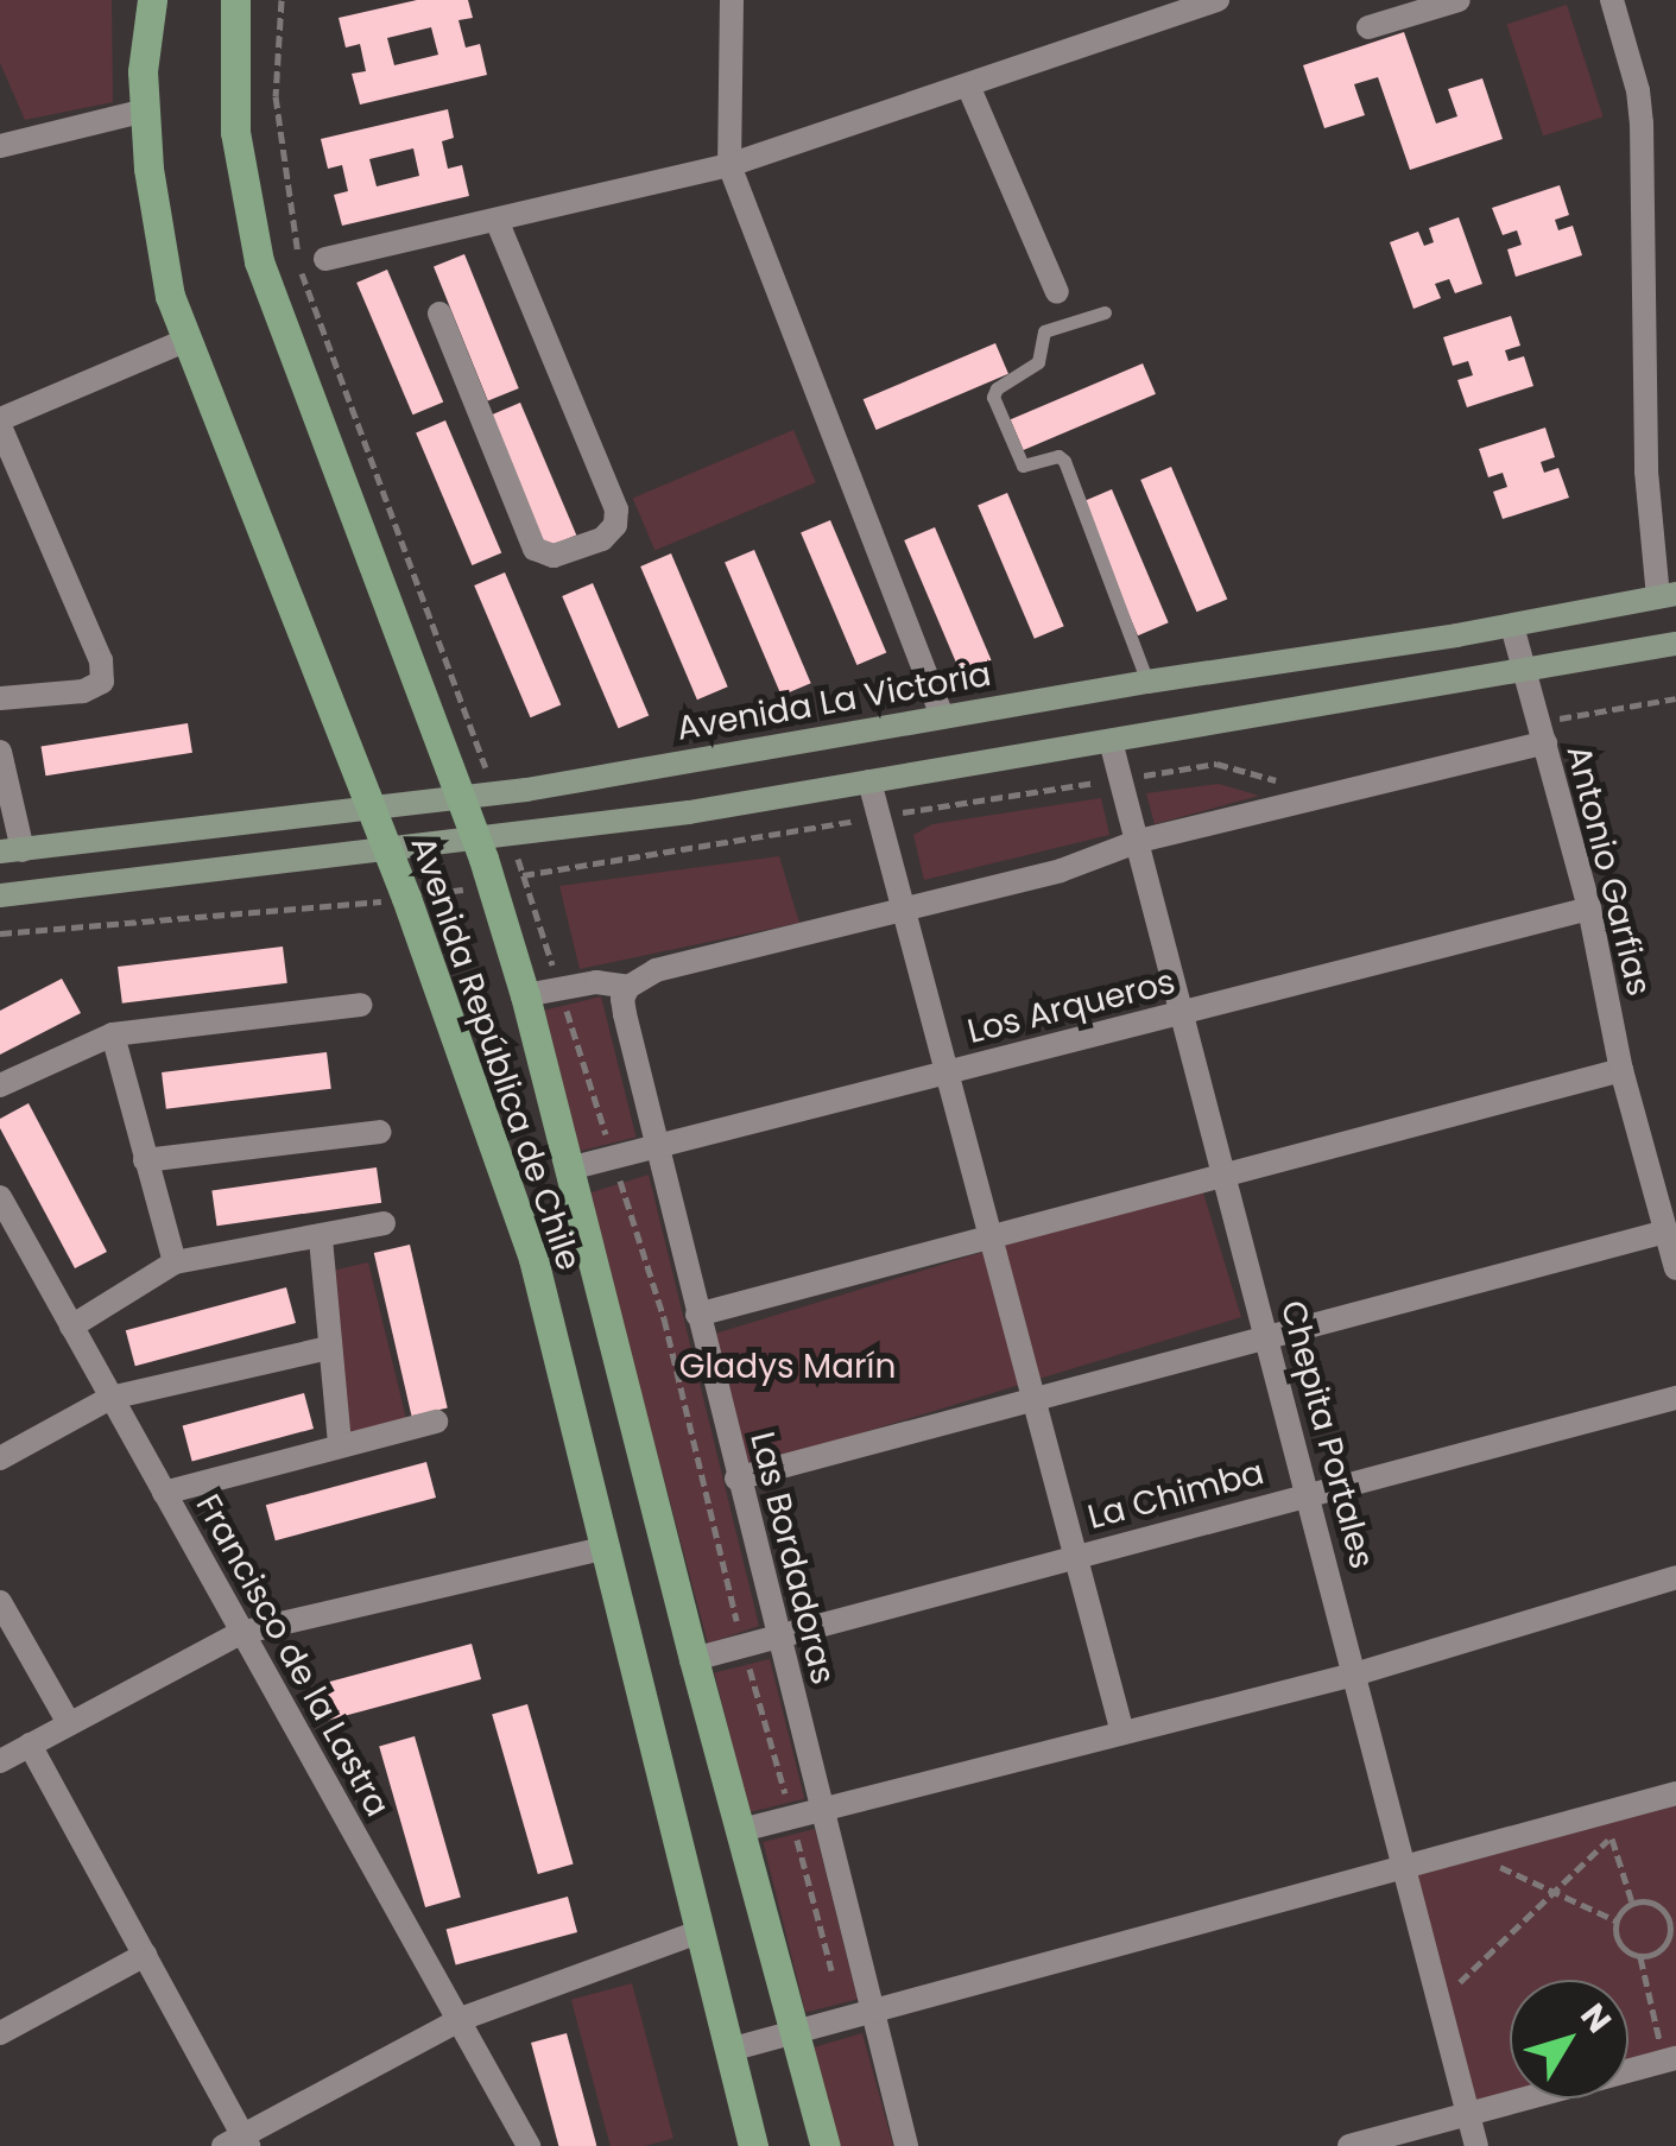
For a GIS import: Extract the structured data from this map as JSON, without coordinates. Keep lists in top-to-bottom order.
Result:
{
  "streets": {
    "main road": ["Avenida La Victoria", "Avenida República de Chile"],
    "street": [
      "Antonio Garfias",
      "Los Arqueros",
      "Chepita Portales",
      "La Chimba",
      "Las Bordadoras",
      "Francisco de la Lastra"
    ]
  },
  "crossings": [
    ["Avenida La Victoria", "Antonio Garfias"],
    ["Avenida La Victoria", "Avenida República de Chile"],
    ["Antonio Garfias", "Los Arqueros"],
    ["Los Arqueros", "Avenida República de Chile"],
    ["Los Arqueros", "Chepita Portales"],
    ["Los Arqueros", "Las Bordadoras"],
    ["Avenida República de Chile", "La Chimba"],
    ["Chepita Portales", "La Chimba"],
    ["La Chimba", "Las Bordadoras"]
  ],
  "parks": ["Gladys Marín"],
  "north": "top right"
}
